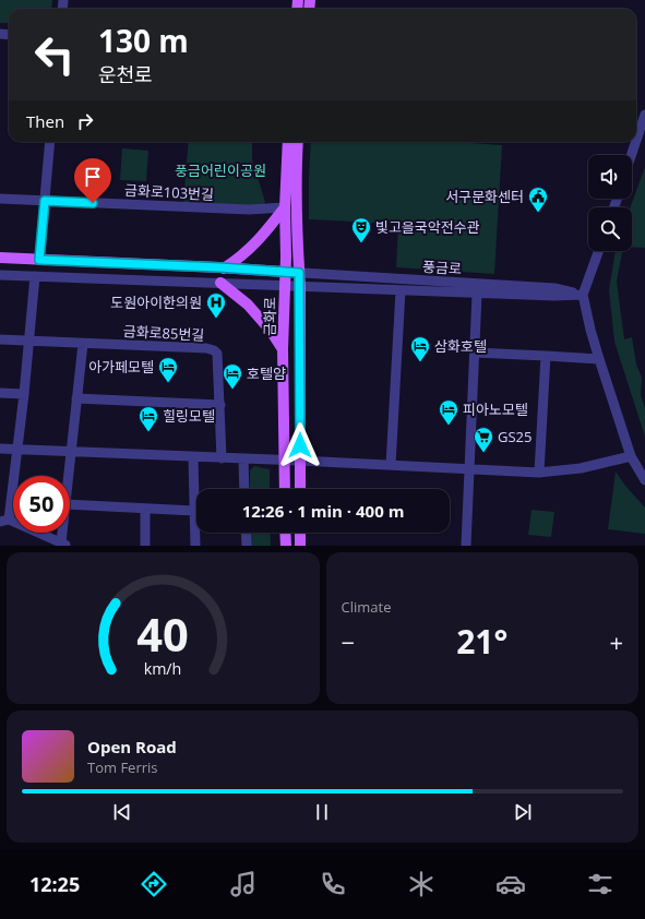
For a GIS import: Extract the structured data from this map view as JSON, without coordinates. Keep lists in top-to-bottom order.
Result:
{
  "streets": {
    "main road": ["금화로"],
    "street": ["금화로103번길", "풍금로", "금화로85번길"]
  },
  "crossings": [
    ["금화로103번길", "금화로"],
    ["풍금로", "금화로"]
  ],
  "parks": ["풍금어린이공원"],
  "places": {
    "public building": ["서구문화센터"],
    "theatre": ["빛고을국악전수관"],
    "hospital": ["도원아이한의원"],
    "hotel": [
      "삼화호텔",
      "아가페모텔",
      "호텔얌",
      "피아노모텔",
      "힐링모텔"
    ],
    "supermarket": ["GS25"]
  },
  "page": {
    "turn": ["130 m", "운천로"],
    "then": "Then",
    "limit": "50",
    "trip": "12:26 · 1 min · 400 m",
    "tile": "Climate",
    "heat": ["−", "21°", "+"],
    "song": ["Open Road", "Tom Ferris"],
    "tabs": "12:25",
    "gauge": ["40", "km/h"]
  }
}
